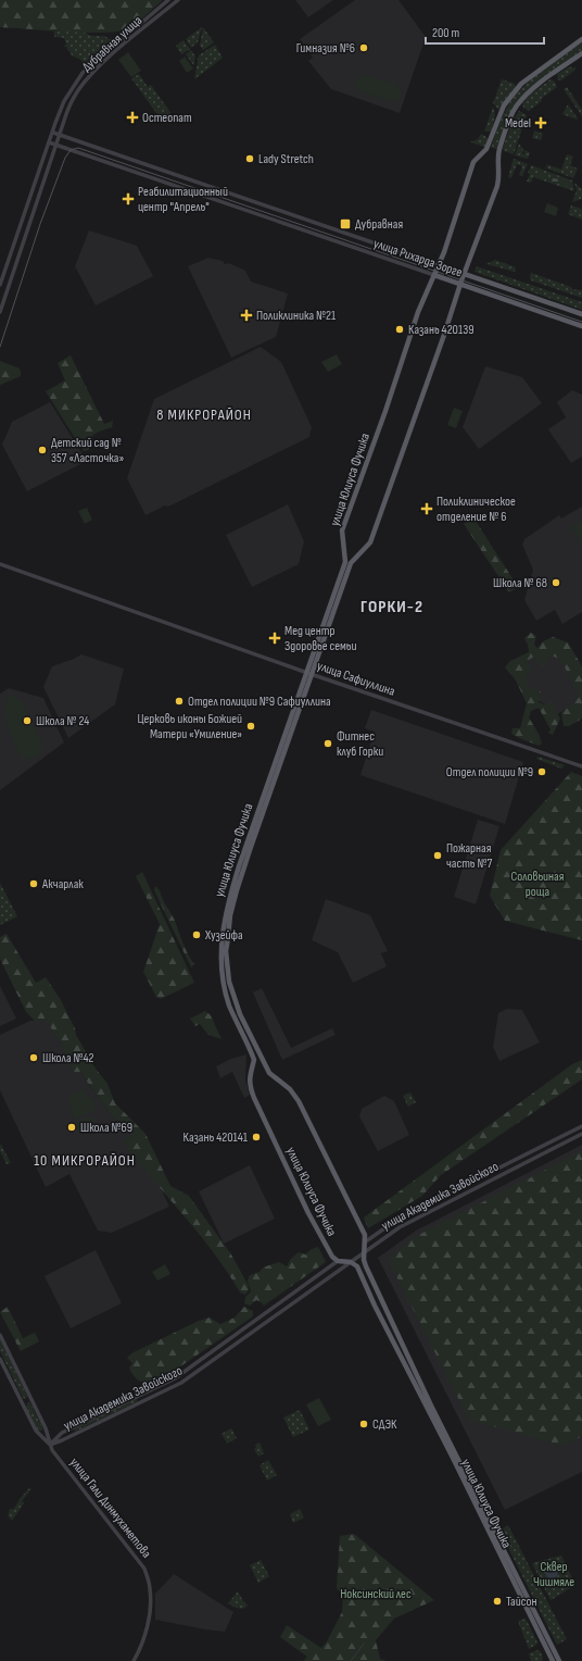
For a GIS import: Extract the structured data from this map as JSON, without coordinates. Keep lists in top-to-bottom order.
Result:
{
  "streets": {
    "main road": ["улица Рихарда Зорге", "улица Юлиуса Фучика"],
    "street": [
      "Дубравная улица",
      "улица Сафиуллина",
      "улица Академика Завойского",
      "улица Гали Динмухаметова"
    ]
  },
  "crossings": [
    ["Дубравная улица", "улица Рихарда Зорге"],
    ["улица Рихарда Зорге", "улица Юлиуса Фучика"],
    ["улица Юлиуса Фучика", "улица Сафиуллина"],
    ["улица Юлиуса Фучика", "улица Академика Завойского"],
    ["улица Академика Завойского", "улица Гали Динмухаметова"]
  ],
  "districts": ["8 МИКРОРАЙОН", "ГОРКИ-2", "10 МИКРОРАЙОН"],
  "parks": ["Соловьиная роща", "Сквер Чишмяле", "Ноксинский лес"],
  "places": {
    "other": [
      "Гимназия №6",
      "Lady Stretch",
      "Казань 420139",
      "Детский сад № 357 «Ласточка»",
      "Школа № 68",
      "Отдел полиции №9 Сафиуллина",
      "Школа № 24",
      "Церковь иконы Божией Матери «Умиление»",
      "Фитнес клуб Горки",
      "Отдел полиции №9",
      "Пожарная часть №7",
      "Акчарлак",
      "Хузейфа",
      "Школа №42",
      "Школа №69",
      "Казань 420141",
      "СДЭК",
      "Тайсон"
    ],
    "health": [
      "Остеопат",
      "Medel",
      "Реабилитационный центр \"Апрель\"",
      "Поликлиника №21",
      "Поликлиническое отделение № 6",
      "Мед центр Здоровье семьи"
    ],
    "transit": ["Дубравная"]
  },
  "scale_bar": "200 m"
}
